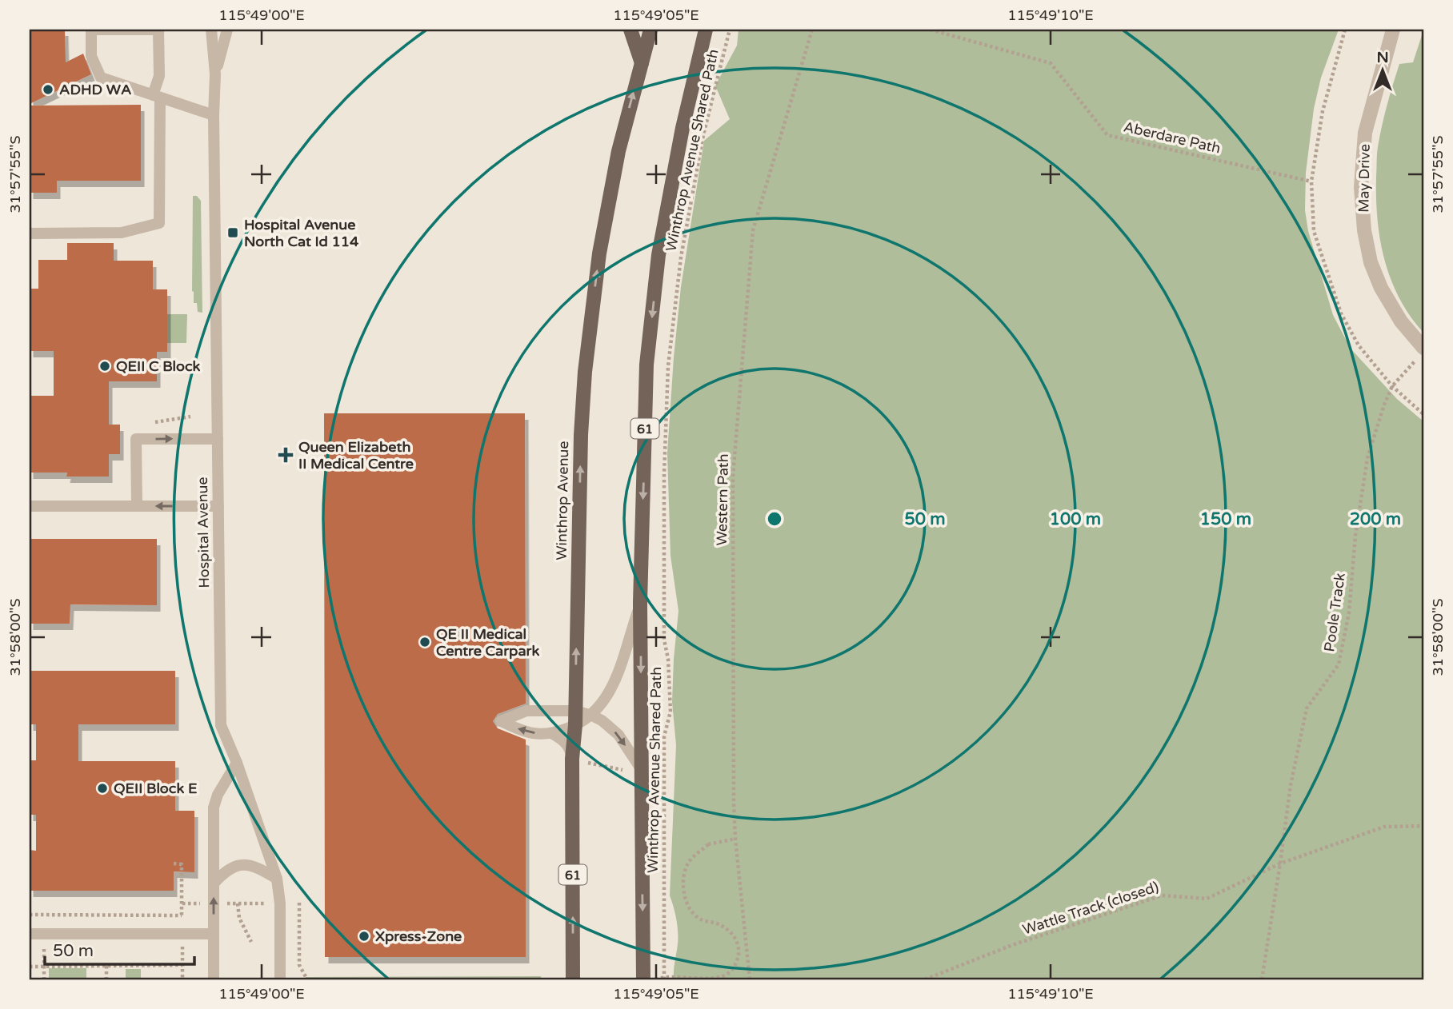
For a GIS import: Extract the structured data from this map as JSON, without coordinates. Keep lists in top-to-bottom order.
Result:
{
  "streets": {
    "main road": ["61", "Winthrop Avenue"],
    "street": ["May Drive"],
    "lane": ["Hospital Avenue"],
    "path": [
      "Aberdare Path",
      "Winthrop Avenue Shared Path",
      "Western Path",
      "Poole Track",
      "Wattle Track (closed)"
    ]
  },
  "crossings": [
    ["May Drive", "Poole Track"],
    ["Poole Track", "Wattle Track (closed)"]
  ],
  "places": {
    "other": [
      "ADHD WA",
      "QEII C Block",
      "QE II Medical Centre Carpark",
      "QEII Block E",
      "Xpress-Zone"
    ],
    "transit": ["Hospital Avenue North Cat Id 114"],
    "health": ["Queen Elizabeth II Medical Centre"]
  },
  "scale_bar": "50 m",
  "north": "top",
  "coordinates": [
    "115°49'00\"E",
    "115°49'05\"E",
    "115°49'10\"E",
    "31°57'55\"S",
    "31°58'00\"S"
  ],
  "rings": [
    "50 m",
    "100 m",
    "150 m",
    "200 m"
  ]
}
